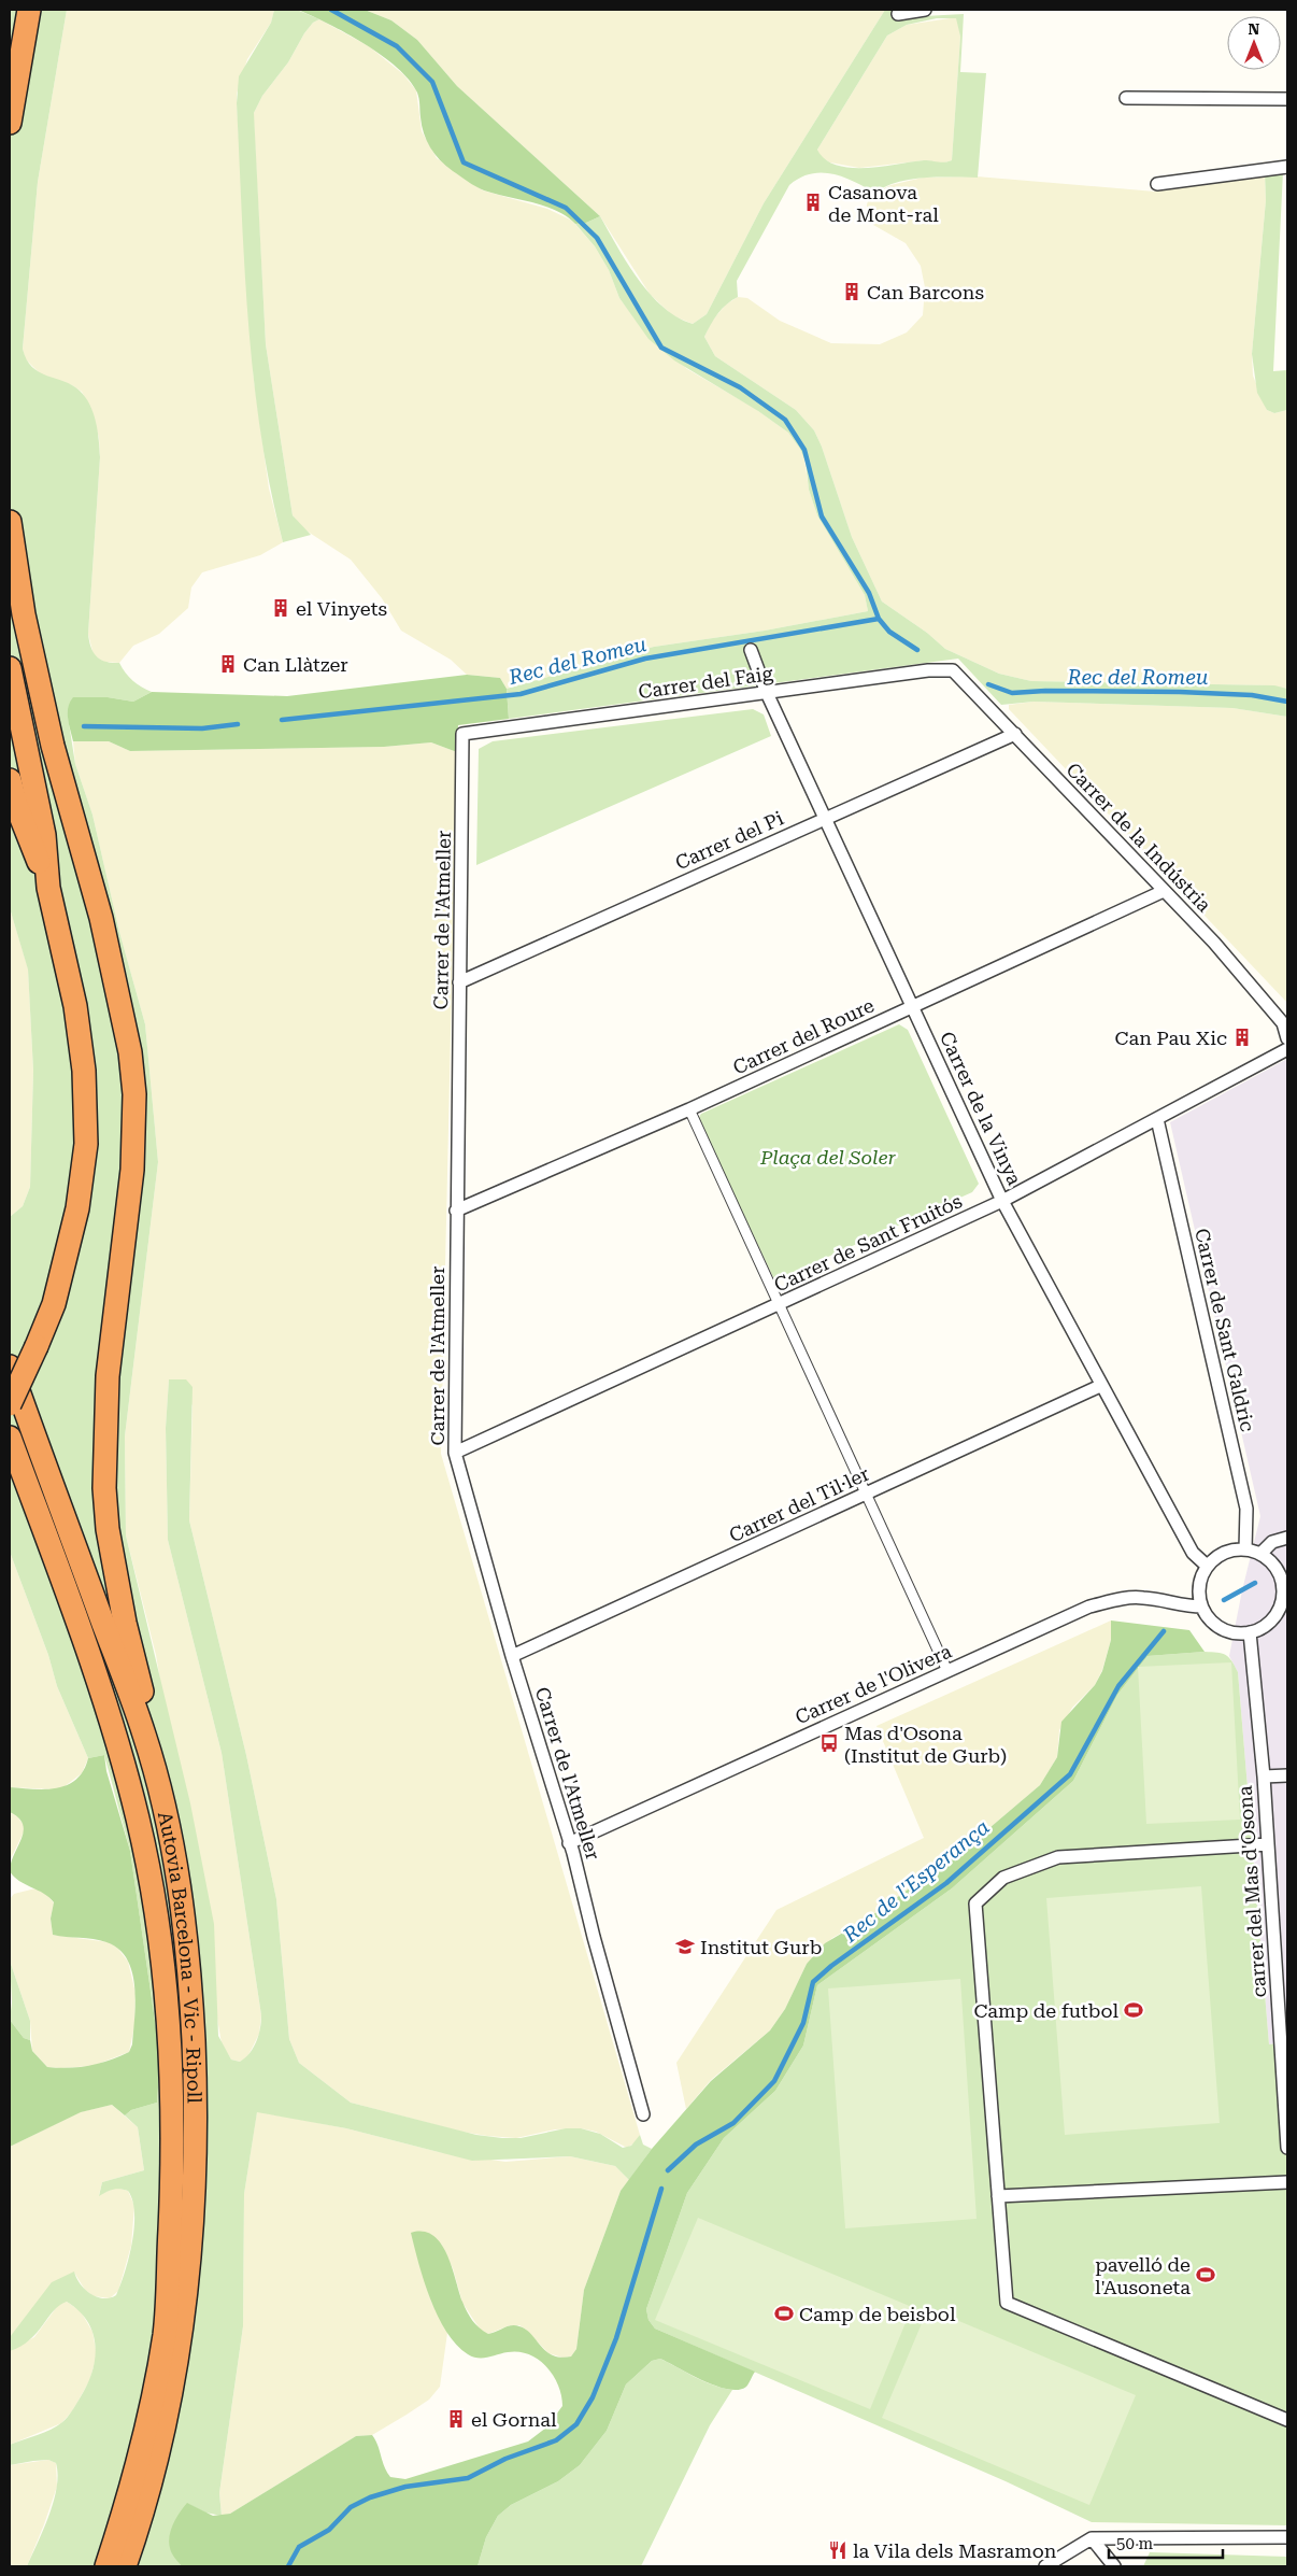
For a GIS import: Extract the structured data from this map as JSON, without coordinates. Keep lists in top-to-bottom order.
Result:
{
  "streets": {
    "highway": ["Autovia Barcelona - Vic - Ripoll"],
    "street": [
      "Carrer del Faig",
      "Carrer de la Indústria",
      "Carrer del Pi",
      "Carrer de l'Atmeller",
      "Carrer del Roure",
      "Carrer de la Vinya",
      "Carrer de Sant Fruitós",
      "Carrer de Sant Galdric",
      "Carrer del Til·ler",
      "Carrer de l'Olivera",
      "carrer del Mas d'Osona"
    ]
  },
  "crossings": [
    ["Carrer del Faig", "Carrer de la Indústria"],
    ["Carrer del Faig", "Carrer de l'Atmeller"],
    ["Carrer del Faig", "Carrer de la Vinya"],
    ["Carrer de la Indústria", "Carrer del Pi"],
    ["Carrer de la Indústria", "Carrer del Roure"],
    ["Carrer del Pi", "Carrer de l'Atmeller"],
    ["Carrer del Pi", "Carrer de la Vinya"],
    ["Carrer de l'Atmeller", "Carrer del Roure"],
    ["Carrer de l'Atmeller", "Carrer de Sant Fruitós"],
    ["Carrer de l'Atmeller", "Carrer del Til·ler"],
    ["Carrer de l'Atmeller", "Carrer de l'Olivera"],
    ["Carrer del Roure", "Carrer de la Vinya"],
    ["Carrer de la Vinya", "Carrer de Sant Fruitós"],
    ["Carrer de la Vinya", "Carrer de Sant Galdric"],
    ["Carrer de la Vinya", "Carrer del Til·ler"],
    ["Carrer de la Vinya", "Carrer de l'Olivera"],
    ["Carrer de la Vinya", "carrer del Mas d'Osona"],
    ["Carrer de Sant Fruitós", "Carrer de Sant Galdric"],
    ["Carrer de Sant Galdric", "Carrer de l'Olivera"],
    ["Carrer de Sant Galdric", "carrer del Mas d'Osona"],
    ["Carrer de l'Olivera", "carrer del Mas d'Osona"]
  ],
  "water": ["Rec del Romeu", "Rec de l'Esperança"],
  "parks": ["Plaça del Soler"],
  "places": {
    "building": [
      "Casanova de Mont-ral",
      "Can Barcons",
      "el Vinyets",
      "Can Llàtzer",
      "Can Pau Xic",
      "el Gornal"
    ],
    "bus stop": ["Mas d'Osona (Institut de Gurb)"],
    "school or university": ["Institut Gurb"],
    "sports": ["Camp de futbol", "pavelló de l'Ausoneta", "Camp de beisbol"],
    "restaurant": ["la Vila dels Masramon"]
  },
  "scale_bar": "50 m",
  "north": "top"
}
